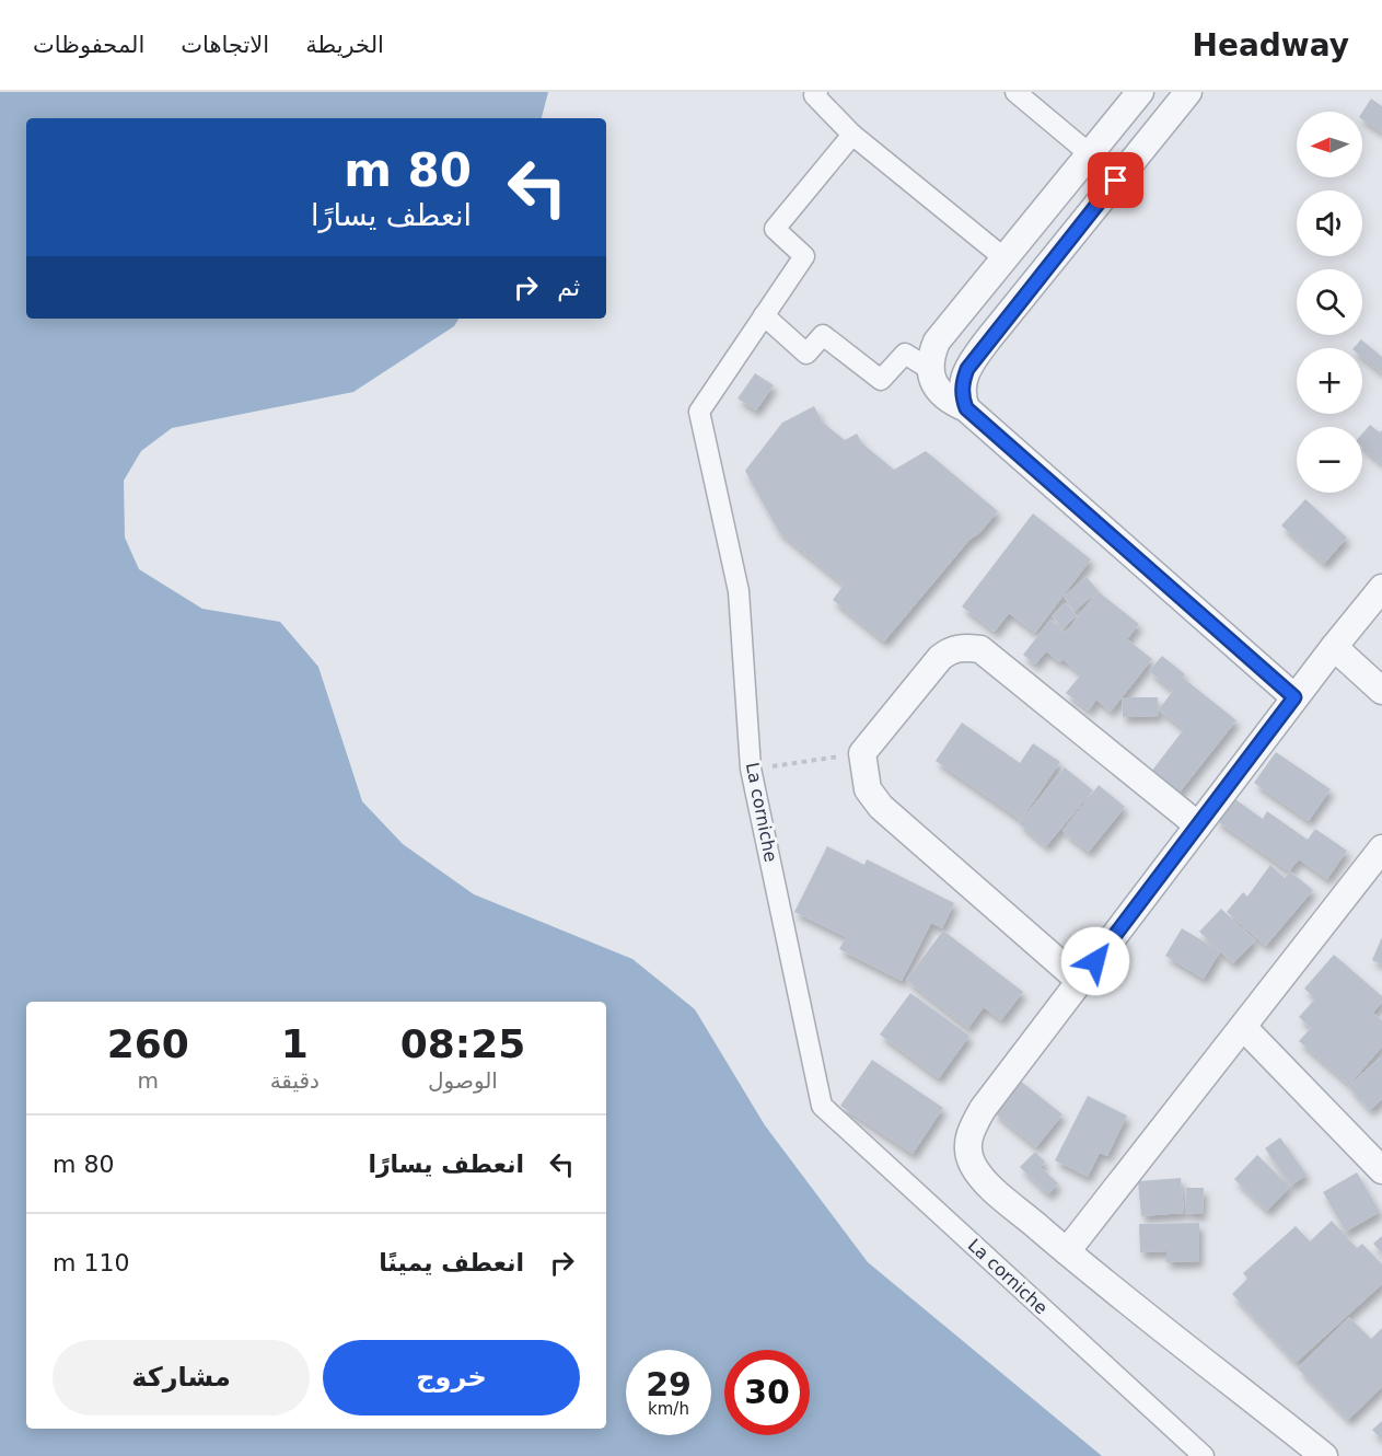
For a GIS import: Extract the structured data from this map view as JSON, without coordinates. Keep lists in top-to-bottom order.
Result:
{
  "streets": {
    "street": ["La corniche"]
  },
  "north": "left",
  "page": {
    "header": "Headway",
    "nav": ["الخريطة", "الاتجاهات", "المحفوظات"],
    "map_buttons": ["+", "−"],
    "turn": ["80 m", "انعطف يسارًا"],
    "then": "ثم",
    "eta": [
      "08:25",
      "الوصول",
      "1",
      "دقيقة",
      "260",
      "m"
    ],
    "list": [
      {
        "name": "انعطف يسارًا",
        "value": "80 m"
      },
      {
        "name": "انعطف يمينًا",
        "value": "110 m"
      }
    ],
    "buttons": ["خروج", "مشاركة"],
    "speed": "29 km/h",
    "limit": "30"
  }
}
